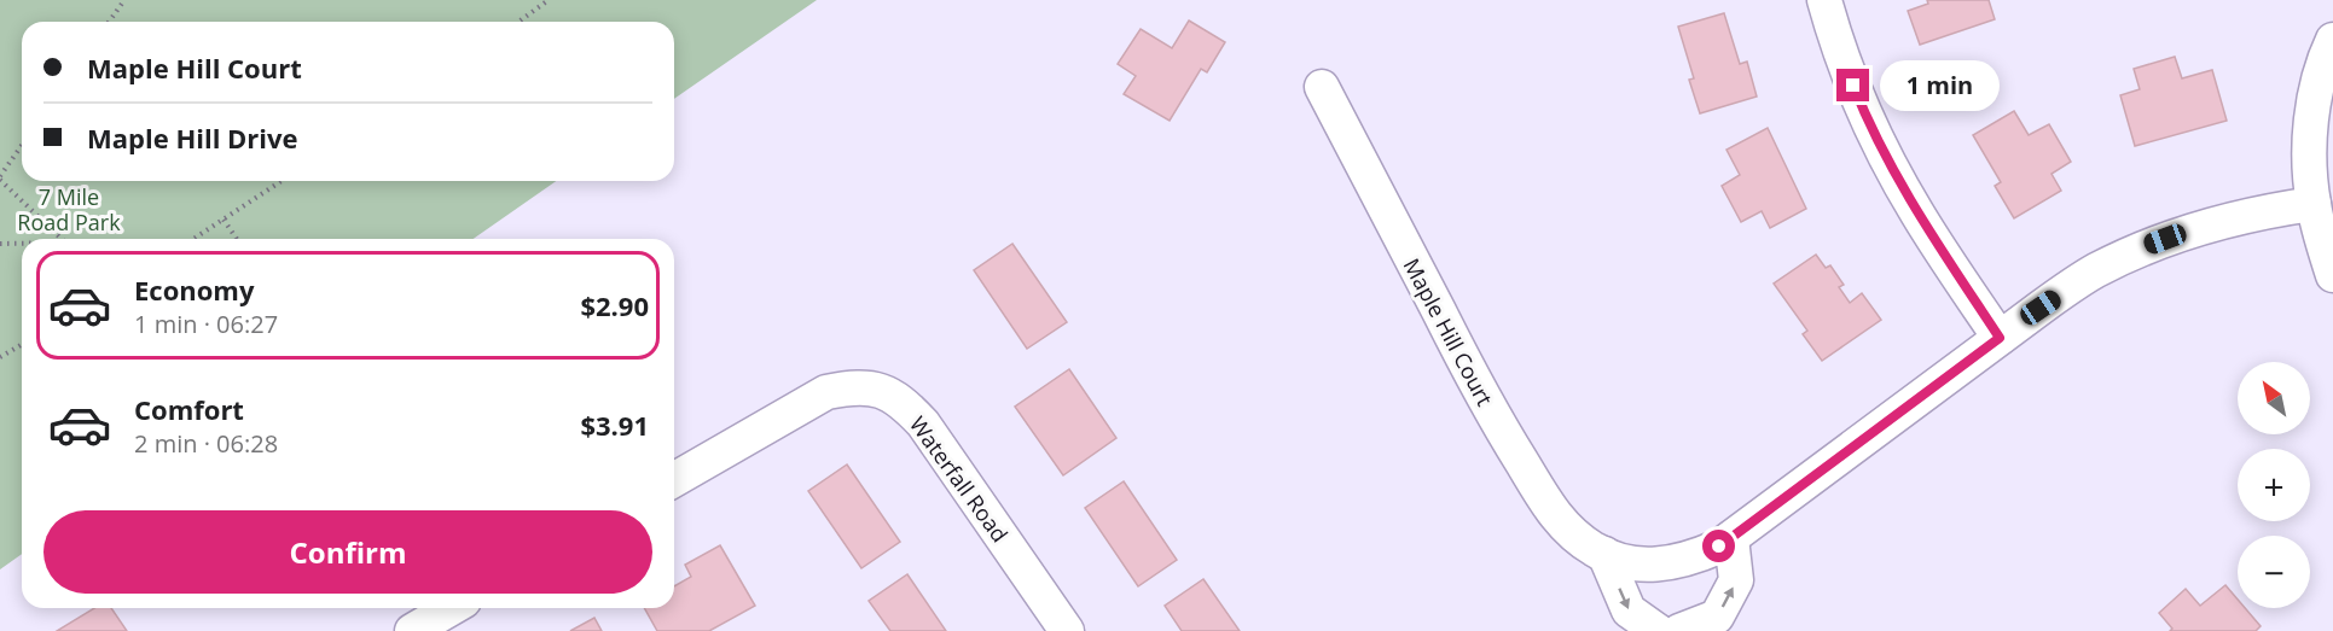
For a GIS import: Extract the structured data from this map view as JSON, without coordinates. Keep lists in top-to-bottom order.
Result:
{
  "streets": {
    "street": ["Maple Hill Court", "Waterfall Road"]
  },
  "parks": ["7 Mile Road Park"],
  "north": "top left",
  "page": {
    "banner": ["Maple Hill Court", "Maple Hill Drive"],
    "bubble": "1 min",
    "list": [
      {
        "name": "Economy",
        "note": "1 min · 06:27",
        "value": "$2.90"
      },
      {
        "name": "Comfort",
        "note": "2 min · 06:28",
        "value": "$3.91"
      }
    ],
    "map_buttons": ["+", "−"],
    "buttons": "Confirm"
  }
}
